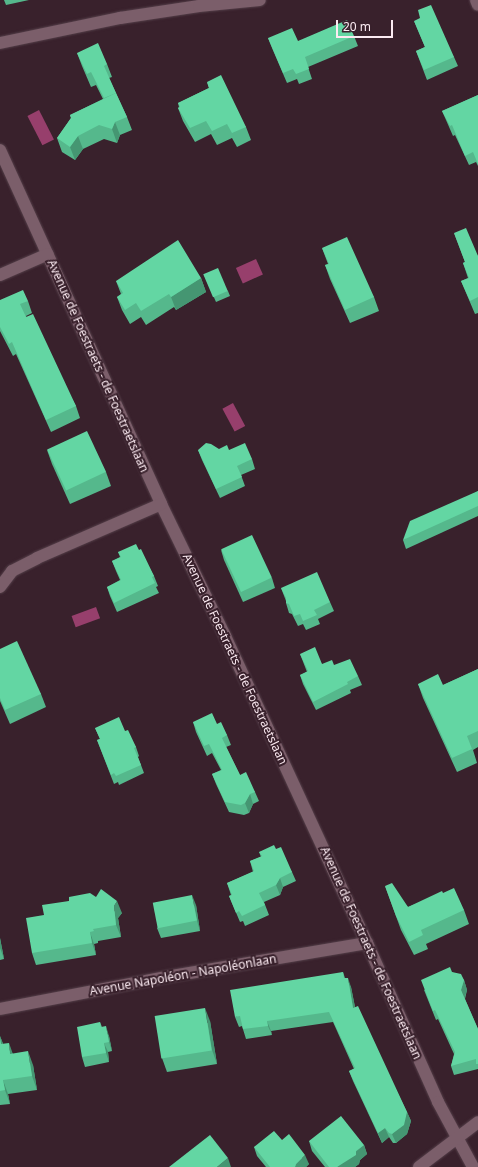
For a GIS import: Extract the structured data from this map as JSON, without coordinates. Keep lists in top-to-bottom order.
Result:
{
  "streets": {
    "street": ["Avenue de Foestraets - de Foestraetslaan", "Avenue Napoléon - Napoléonlaan"]
  },
  "crossings": [
    ["Avenue de Foestraets - de Foestraetslaan", "Avenue Napoléon - Napoléonlaan"]
  ],
  "scale_bar": "20 m"
}
